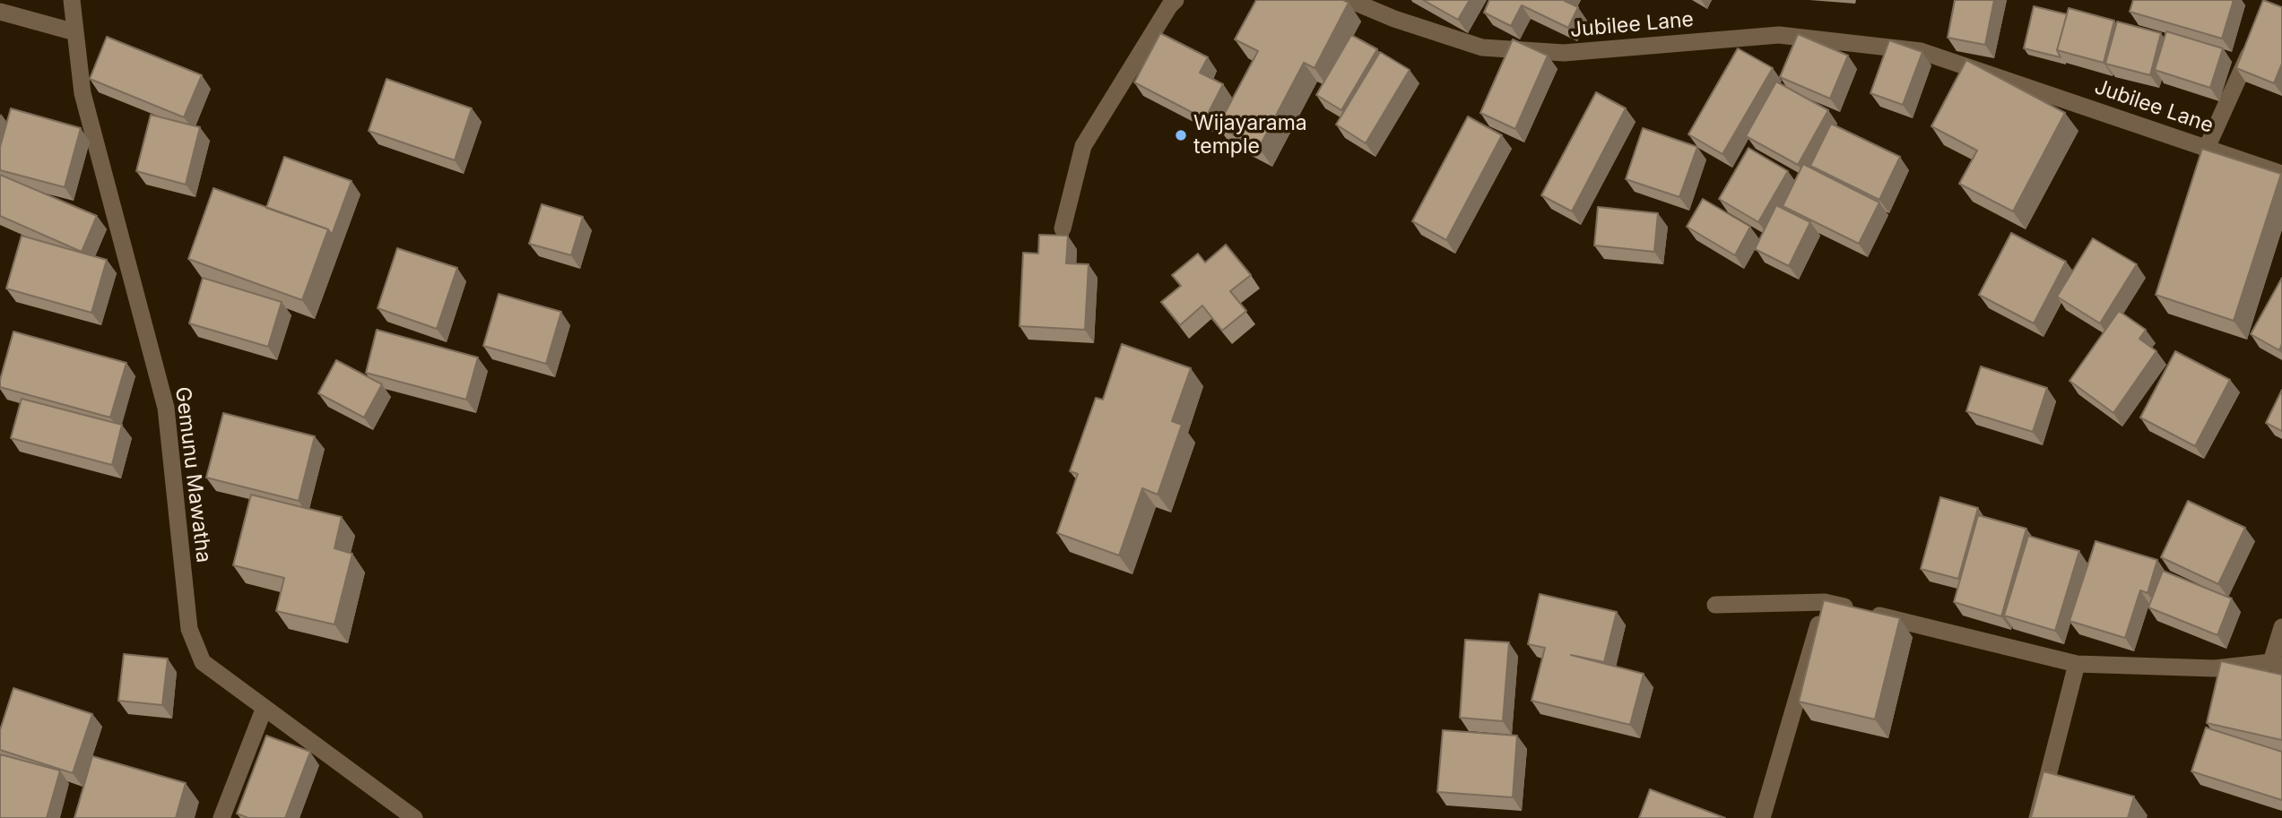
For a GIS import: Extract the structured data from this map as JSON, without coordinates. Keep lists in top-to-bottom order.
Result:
{
  "streets": {
    "street": ["Jubilee Lane", "Gemunu Mawatha"]
  },
  "places": ["Wijayarama temple"]
}
